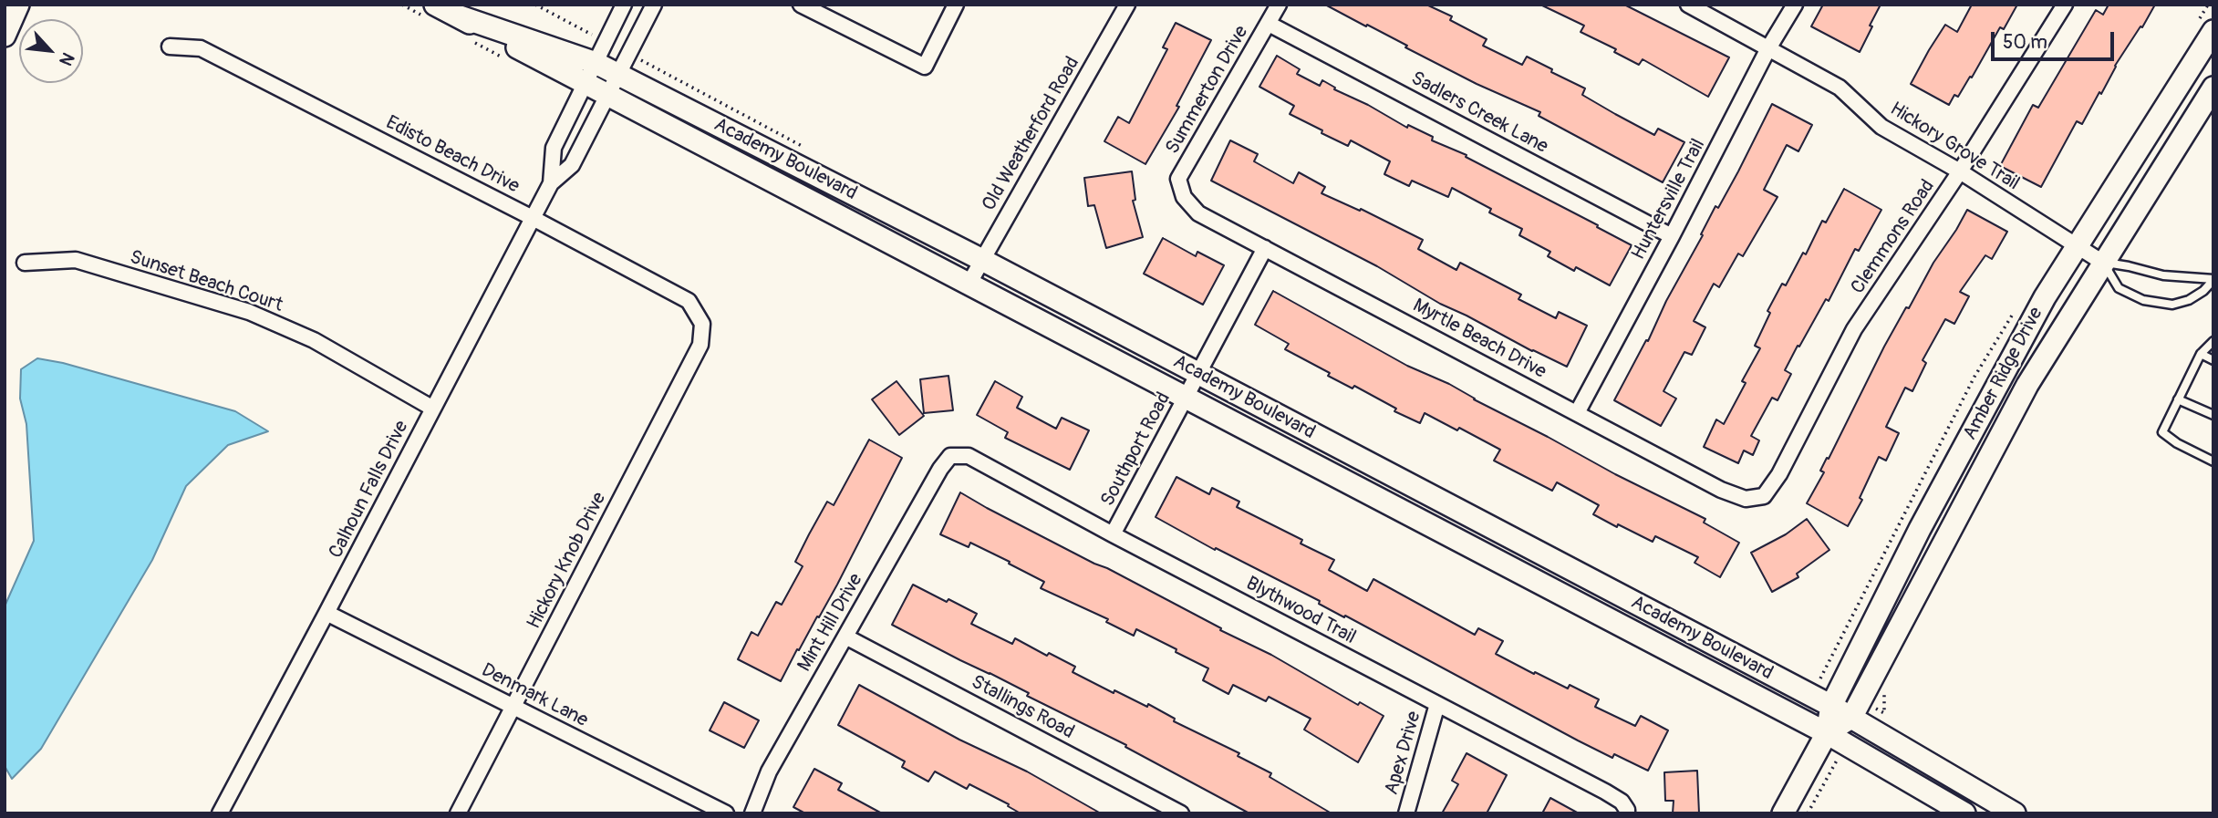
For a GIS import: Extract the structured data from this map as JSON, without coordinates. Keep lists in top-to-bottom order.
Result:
{
  "streets": {
    "main road": ["Academy Boulevard", "Amber Ridge Drive"],
    "street": [
      "Summerton Drive",
      "Sadlers Creek Lane",
      "Old Weatherford Road",
      "Hickory Grove Trail",
      "Edisto Beach Drive",
      "Huntersville Trail",
      "Clemmons Road",
      "Sunset Beach Court",
      "Myrtle Beach Drive",
      "Southport Road",
      "Calhoun Falls Drive",
      "Hickory Knob Drive",
      "Blythwood Trail",
      "Mint Hill Drive",
      "Denmark Lane",
      "Stallings Road",
      "Apex Drive"
    ]
  },
  "crossings": [
    ["Summerton Drive", "Sadlers Creek Lane"],
    ["Summerton Drive", "Myrtle Beach Drive"],
    ["Sadlers Creek Lane", "Huntersville Trail"],
    ["Old Weatherford Road", "Academy Boulevard"],
    ["Hickory Grove Trail", "Huntersville Trail"],
    ["Hickory Grove Trail", "Clemmons Road"],
    ["Hickory Grove Trail", "Amber Ridge Drive"],
    ["Edisto Beach Drive", "Calhoun Falls Drive"],
    ["Edisto Beach Drive", "Hickory Knob Drive"],
    ["Academy Boulevard", "Amber Ridge Drive"],
    ["Academy Boulevard", "Southport Road"],
    ["Academy Boulevard", "Calhoun Falls Drive"],
    ["Huntersville Trail", "Myrtle Beach Drive"],
    ["Clemmons Road", "Myrtle Beach Drive"],
    ["Sunset Beach Court", "Calhoun Falls Drive"],
    ["Myrtle Beach Drive", "Southport Road"],
    ["Southport Road", "Blythwood Trail"],
    ["Calhoun Falls Drive", "Denmark Lane"],
    ["Hickory Knob Drive", "Denmark Lane"],
    ["Blythwood Trail", "Mint Hill Drive"],
    ["Blythwood Trail", "Apex Drive"],
    ["Mint Hill Drive", "Stallings Road"]
  ],
  "scale_bar": "50 m",
  "north": "bottom right"
}
